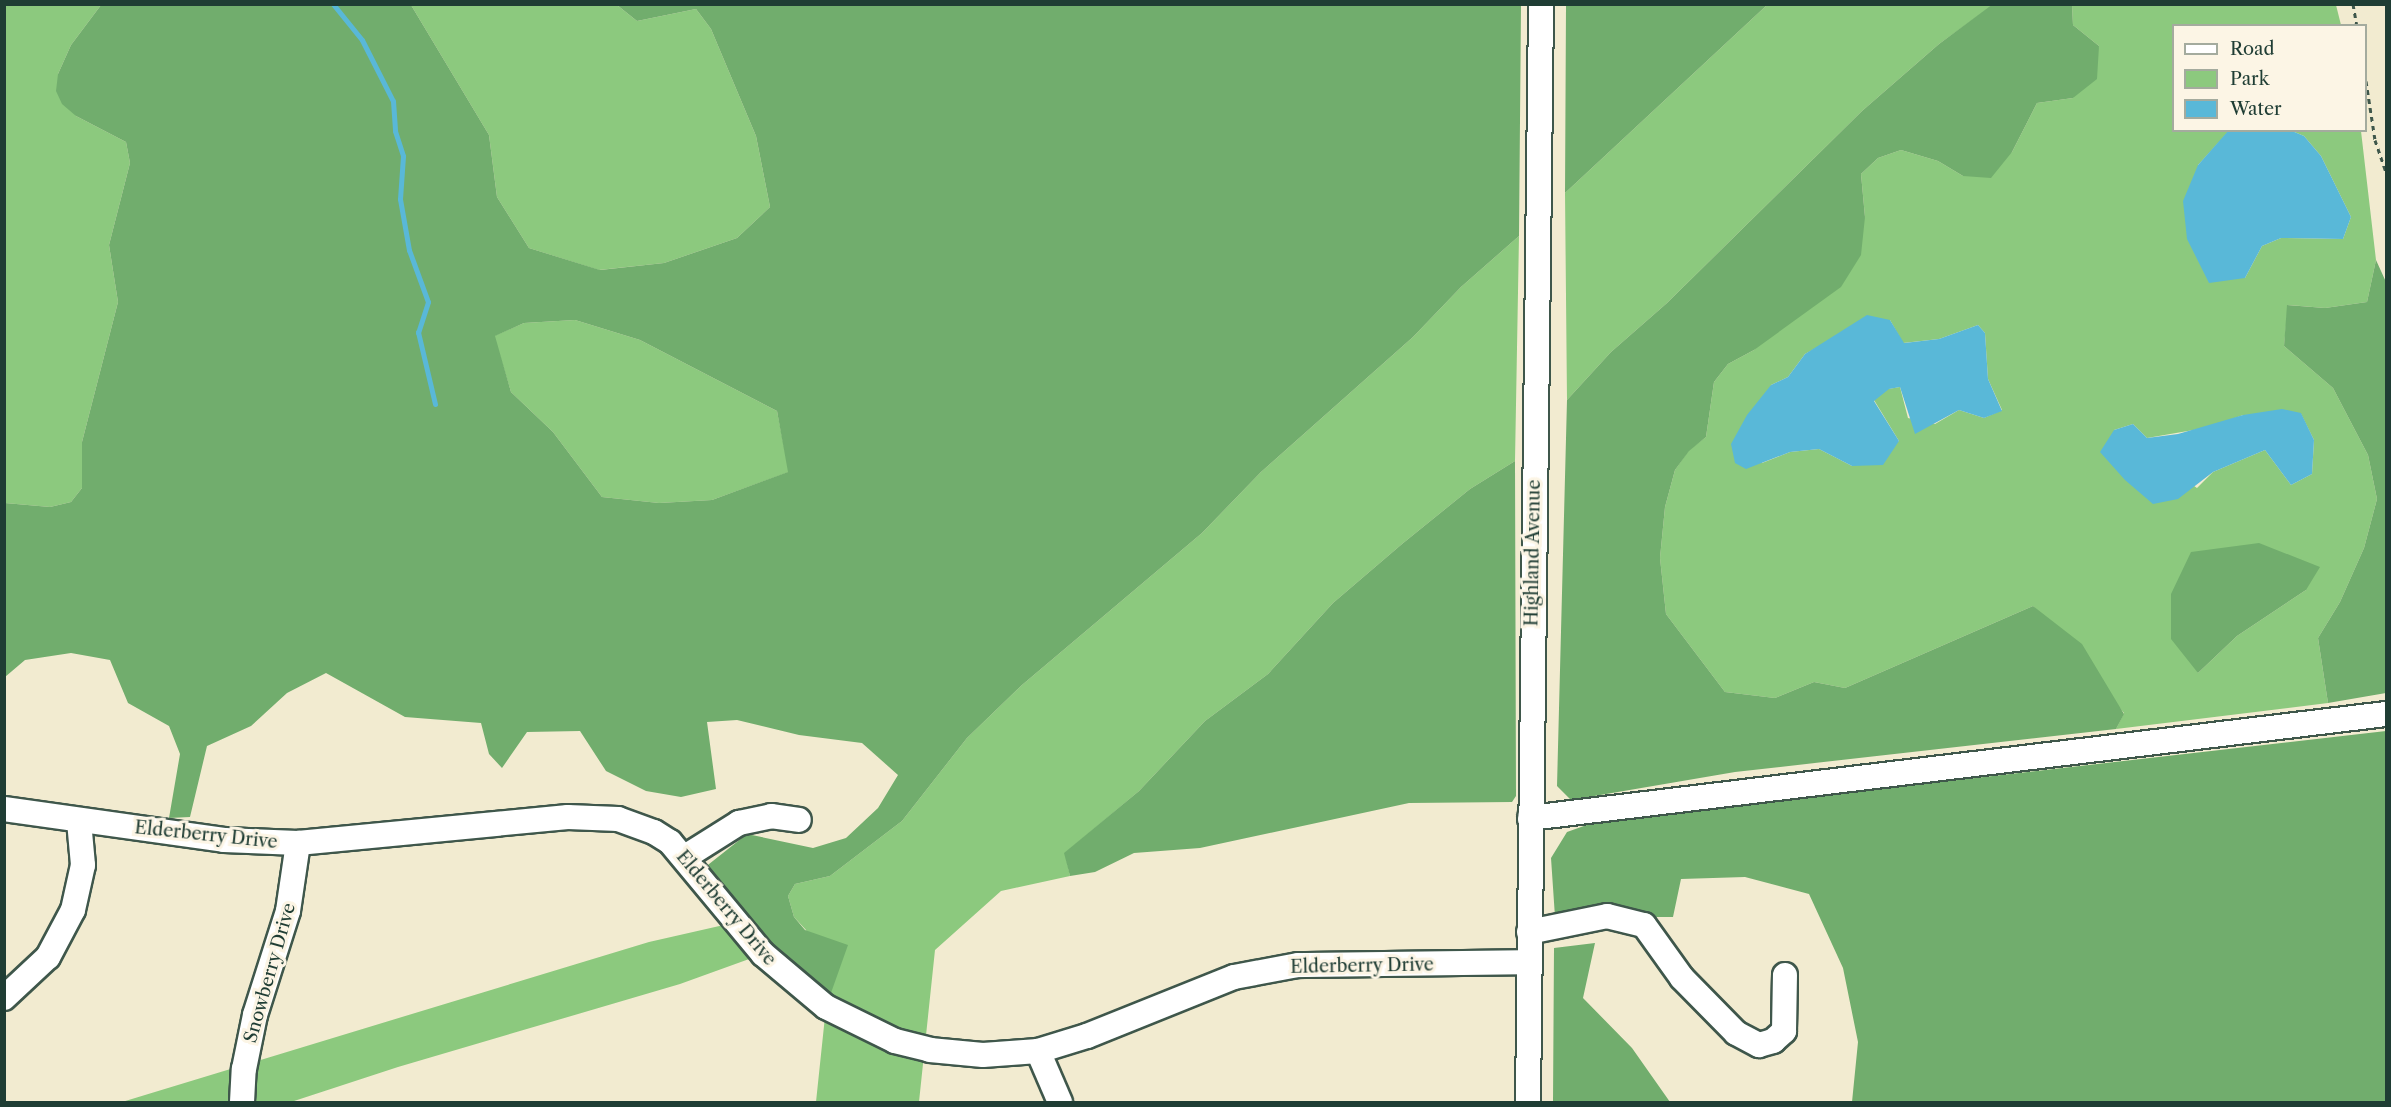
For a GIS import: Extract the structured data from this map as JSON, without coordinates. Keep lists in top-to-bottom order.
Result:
{
  "streets": {
    "street": ["Highland Avenue", "Elderberry Drive", "Snowberry Drive"]
  },
  "crossings": [
    ["Highland Avenue", "Elderberry Drive"],
    ["Elderberry Drive", "Snowberry Drive"]
  ],
  "legend": ["Road", "Park", "Water"]
}
